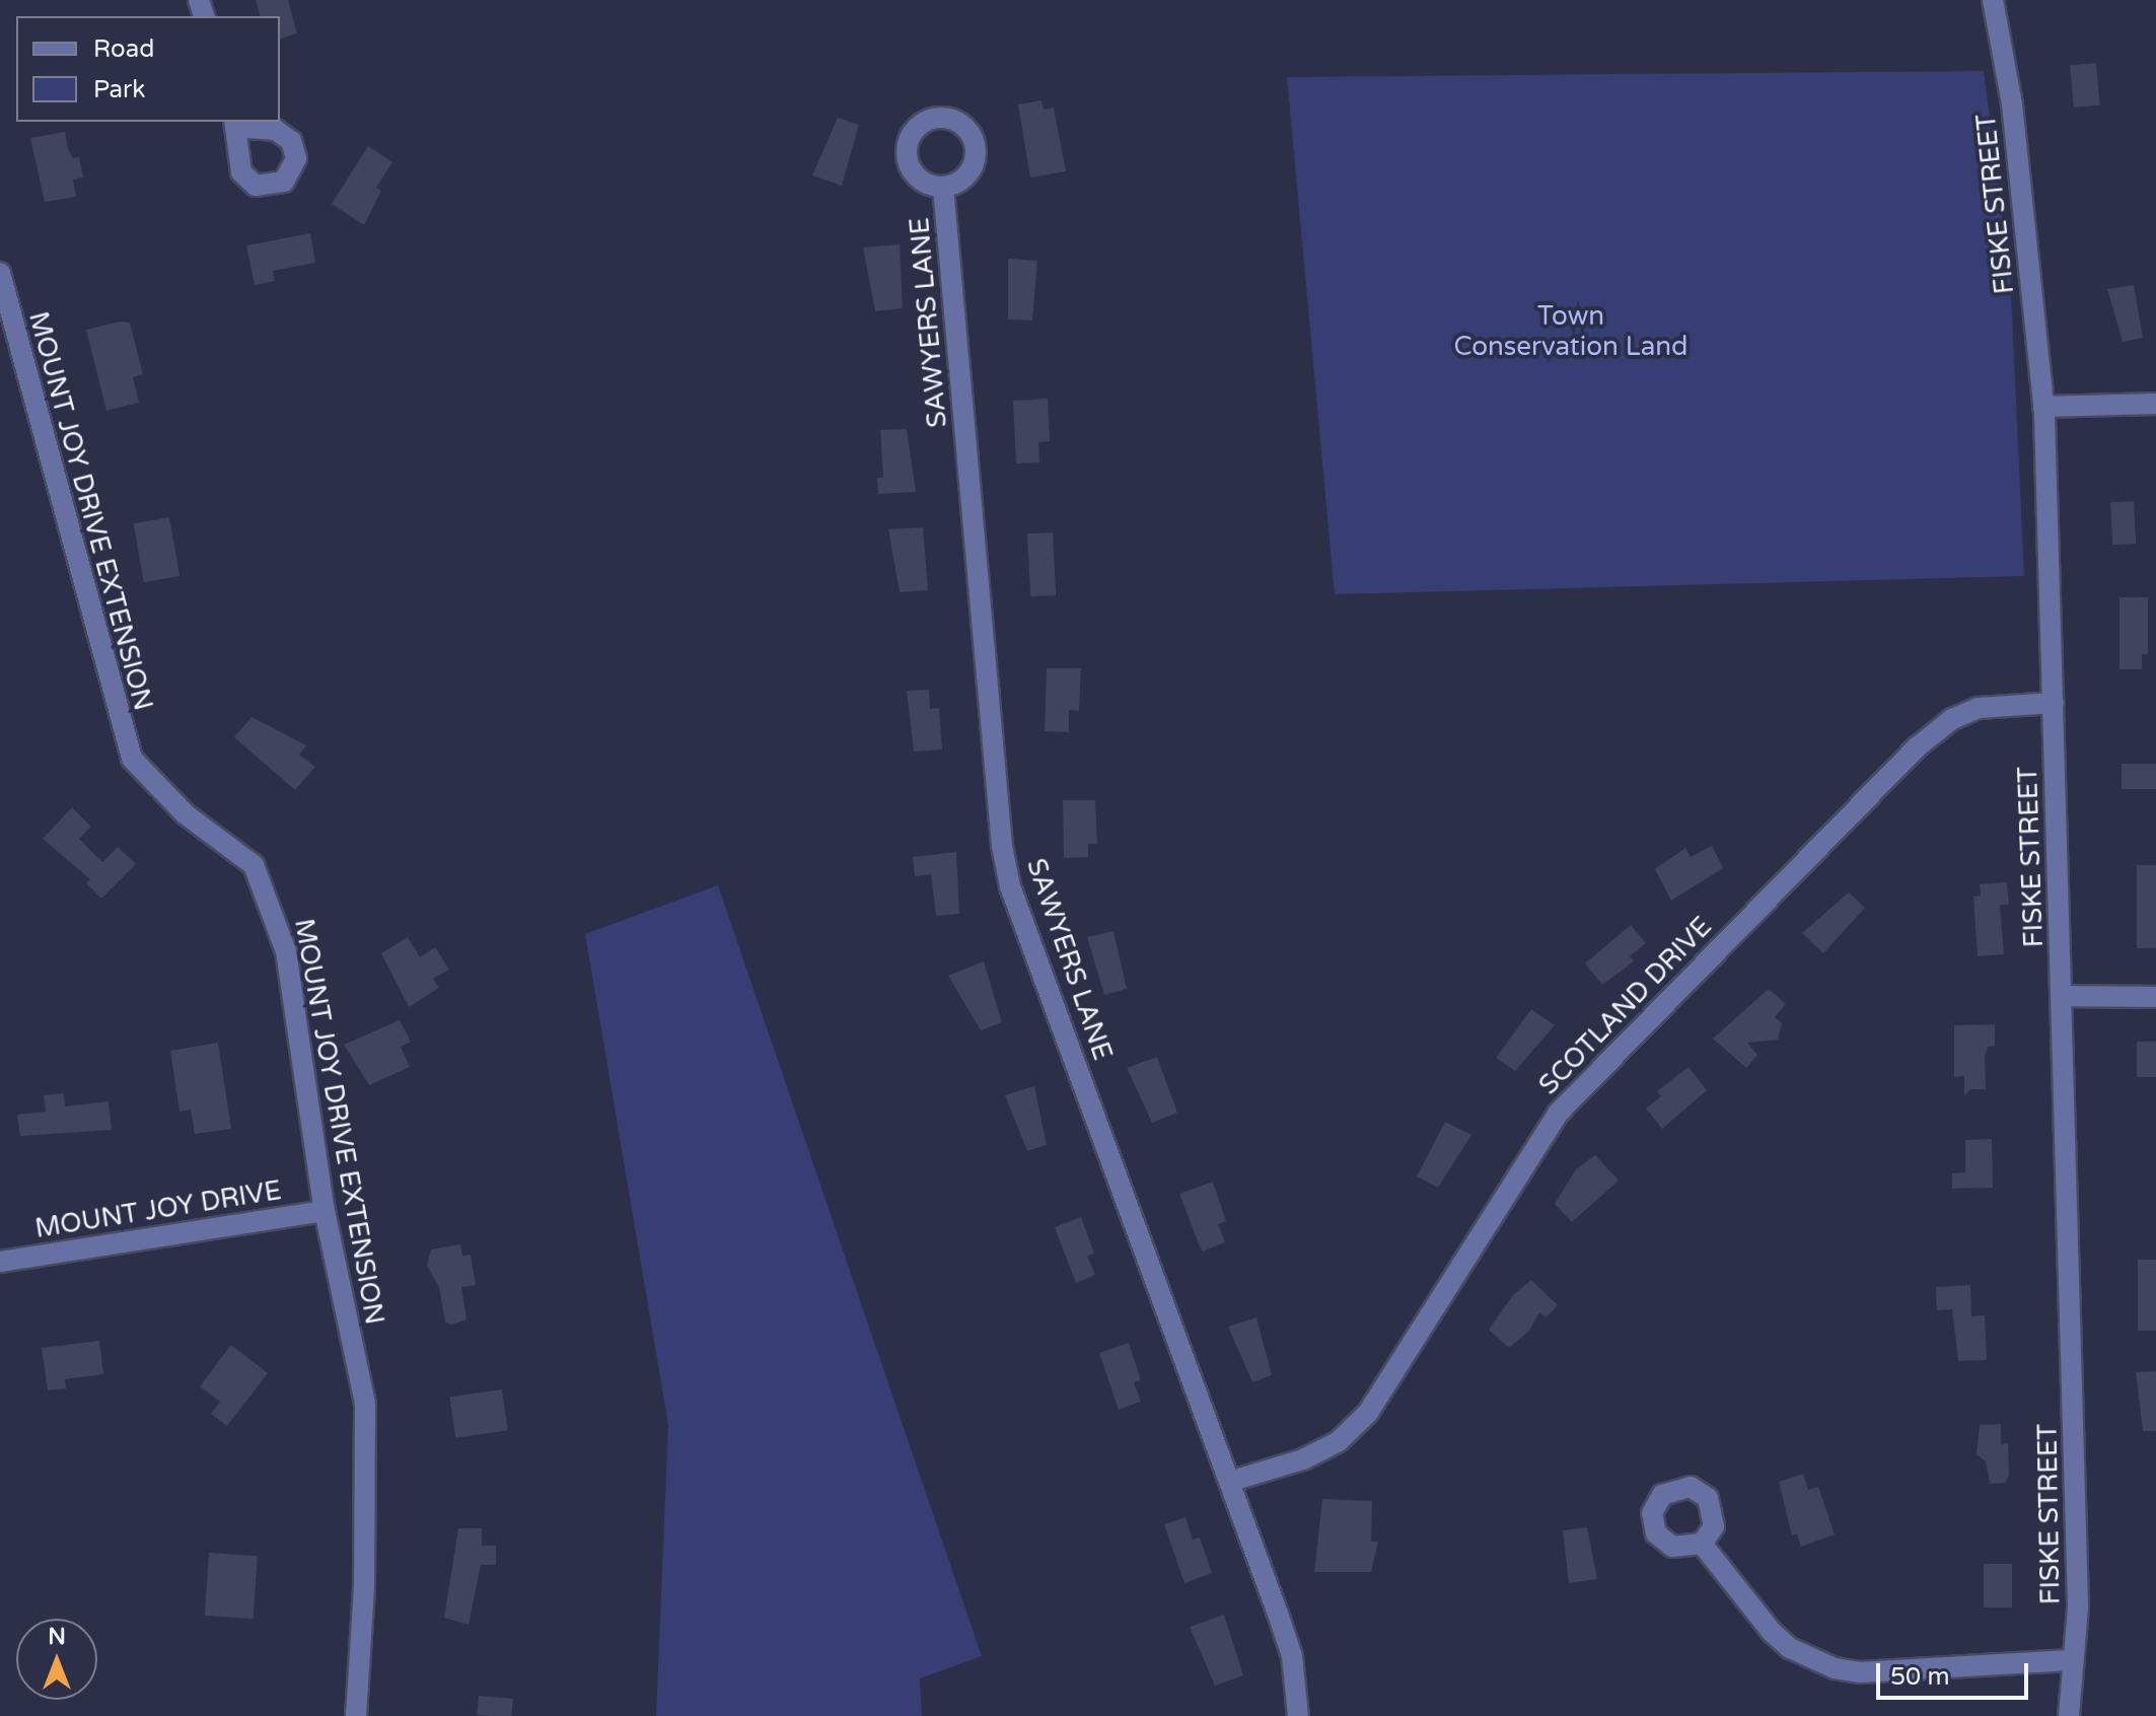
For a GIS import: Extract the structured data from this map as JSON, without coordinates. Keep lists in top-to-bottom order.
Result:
{
  "streets": {
    "street": [
      "FISKE STREET",
      "SAWYERS LANE",
      "MOUNT JOY DRIVE EXTENSION",
      "SCOTLAND DRIVE",
      "MOUNT JOY DRIVE"
    ]
  },
  "crossings": [
    ["FISKE STREET", "SCOTLAND DRIVE"],
    ["SAWYERS LANE", "SCOTLAND DRIVE"],
    ["MOUNT JOY DRIVE EXTENSION", "MOUNT JOY DRIVE"]
  ],
  "parks": ["Town Conservation Land"],
  "legend": ["Road", "Park"],
  "scale_bar": "50 m",
  "north": "top"
}
